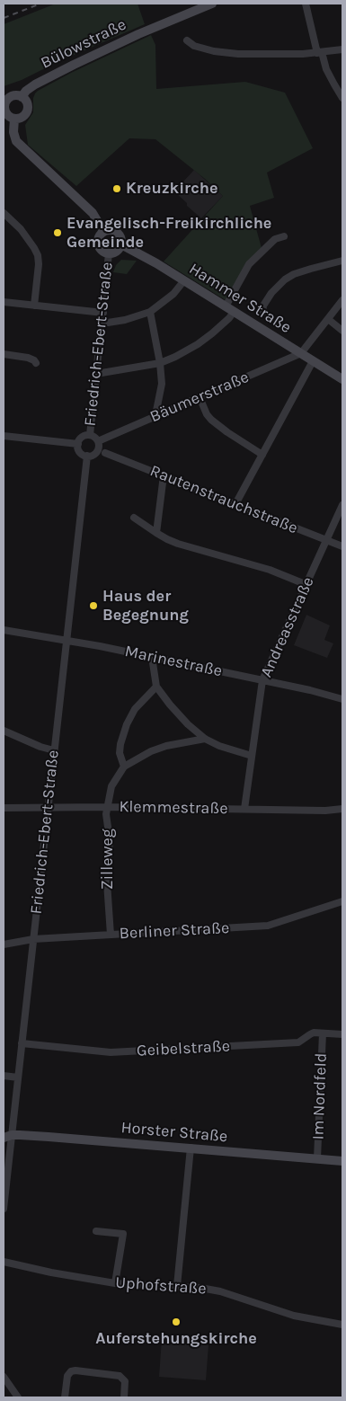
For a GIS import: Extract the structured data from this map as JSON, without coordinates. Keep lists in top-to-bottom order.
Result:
{
  "streets": {
    "main road": ["Bülowstraße", "Hammer Straße", "Horster Straße"],
    "street": [
      "Friedrich-Ebert-Straße",
      "Bäumerstraße",
      "Rautenstrauchstraße",
      "Andreasstraße",
      "Marinestraße",
      "Klemmestraße",
      "Zilleweg",
      "Berliner Straße",
      "Geibelstraße",
      "Im Nordfeld",
      "Uphofstraße"
    ]
  },
  "crossings": [
    ["Hammer Straße", "Friedrich-Ebert-Straße"],
    ["Hammer Straße", "Bäumerstraße"],
    ["Friedrich-Ebert-Straße", "Bäumerstraße"],
    ["Friedrich-Ebert-Straße", "Marinestraße"],
    ["Friedrich-Ebert-Straße", "Klemmestraße"],
    ["Friedrich-Ebert-Straße", "Berliner Straße"],
    ["Friedrich-Ebert-Straße", "Geibelstraße"],
    ["Friedrich-Ebert-Straße", "Horster Straße"],
    ["Rautenstrauchstraße", "Andreasstraße"],
    ["Andreasstraße", "Marinestraße"],
    ["Andreasstraße", "Klemmestraße"],
    ["Klemmestraße", "Zilleweg"],
    ["Zilleweg", "Berliner Straße"],
    ["Geibelstraße", "Im Nordfeld"],
    ["Im Nordfeld", "Horster Straße"]
  ],
  "places": [
    "Kreuzkirche",
    "Evangelisch-Freikirchliche Gemeinde",
    "Haus der Begegnung",
    "Auferstehungskirche"
  ]
}
